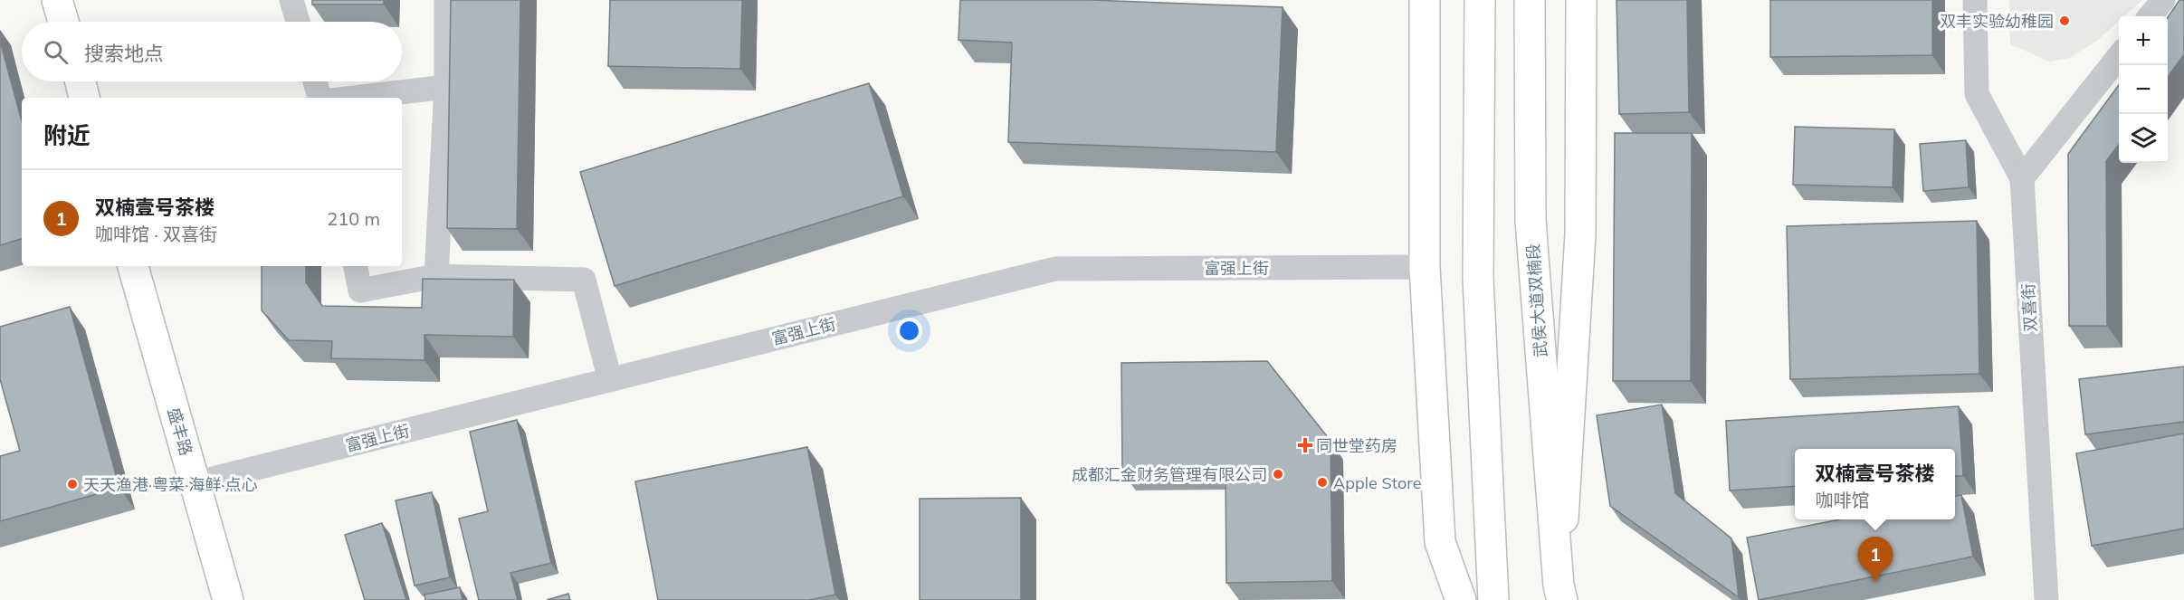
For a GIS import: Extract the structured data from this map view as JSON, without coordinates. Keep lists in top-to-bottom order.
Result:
{
  "streets": {
    "main road": ["武侯大道双楠段", "盛丰路"],
    "street": ["富强上街", "双喜街"]
  },
  "crossings": [
    ["富强上街", "盛丰路"]
  ],
  "places": {
    "other": [
      "双丰实验幼稚园",
      "成都汇金财务管理有限公司",
      "Apple Store",
      "天天渔港·粤菜·海鲜·点心"
    ],
    "health": ["同世堂药房"]
  },
  "page": {
    "map_buttons": ["+", "−"],
    "search": "搜索地点",
    "heading": "附近",
    "list": [
      {
        "mark": "1",
        "name": "双楠壹号茶楼",
        "note": "咖啡馆 · 双喜街",
        "value": "210 m"
      }
    ],
    "popup": ["双楠壹号茶楼", "咖啡馆"],
    "pins": "1"
  }
}
